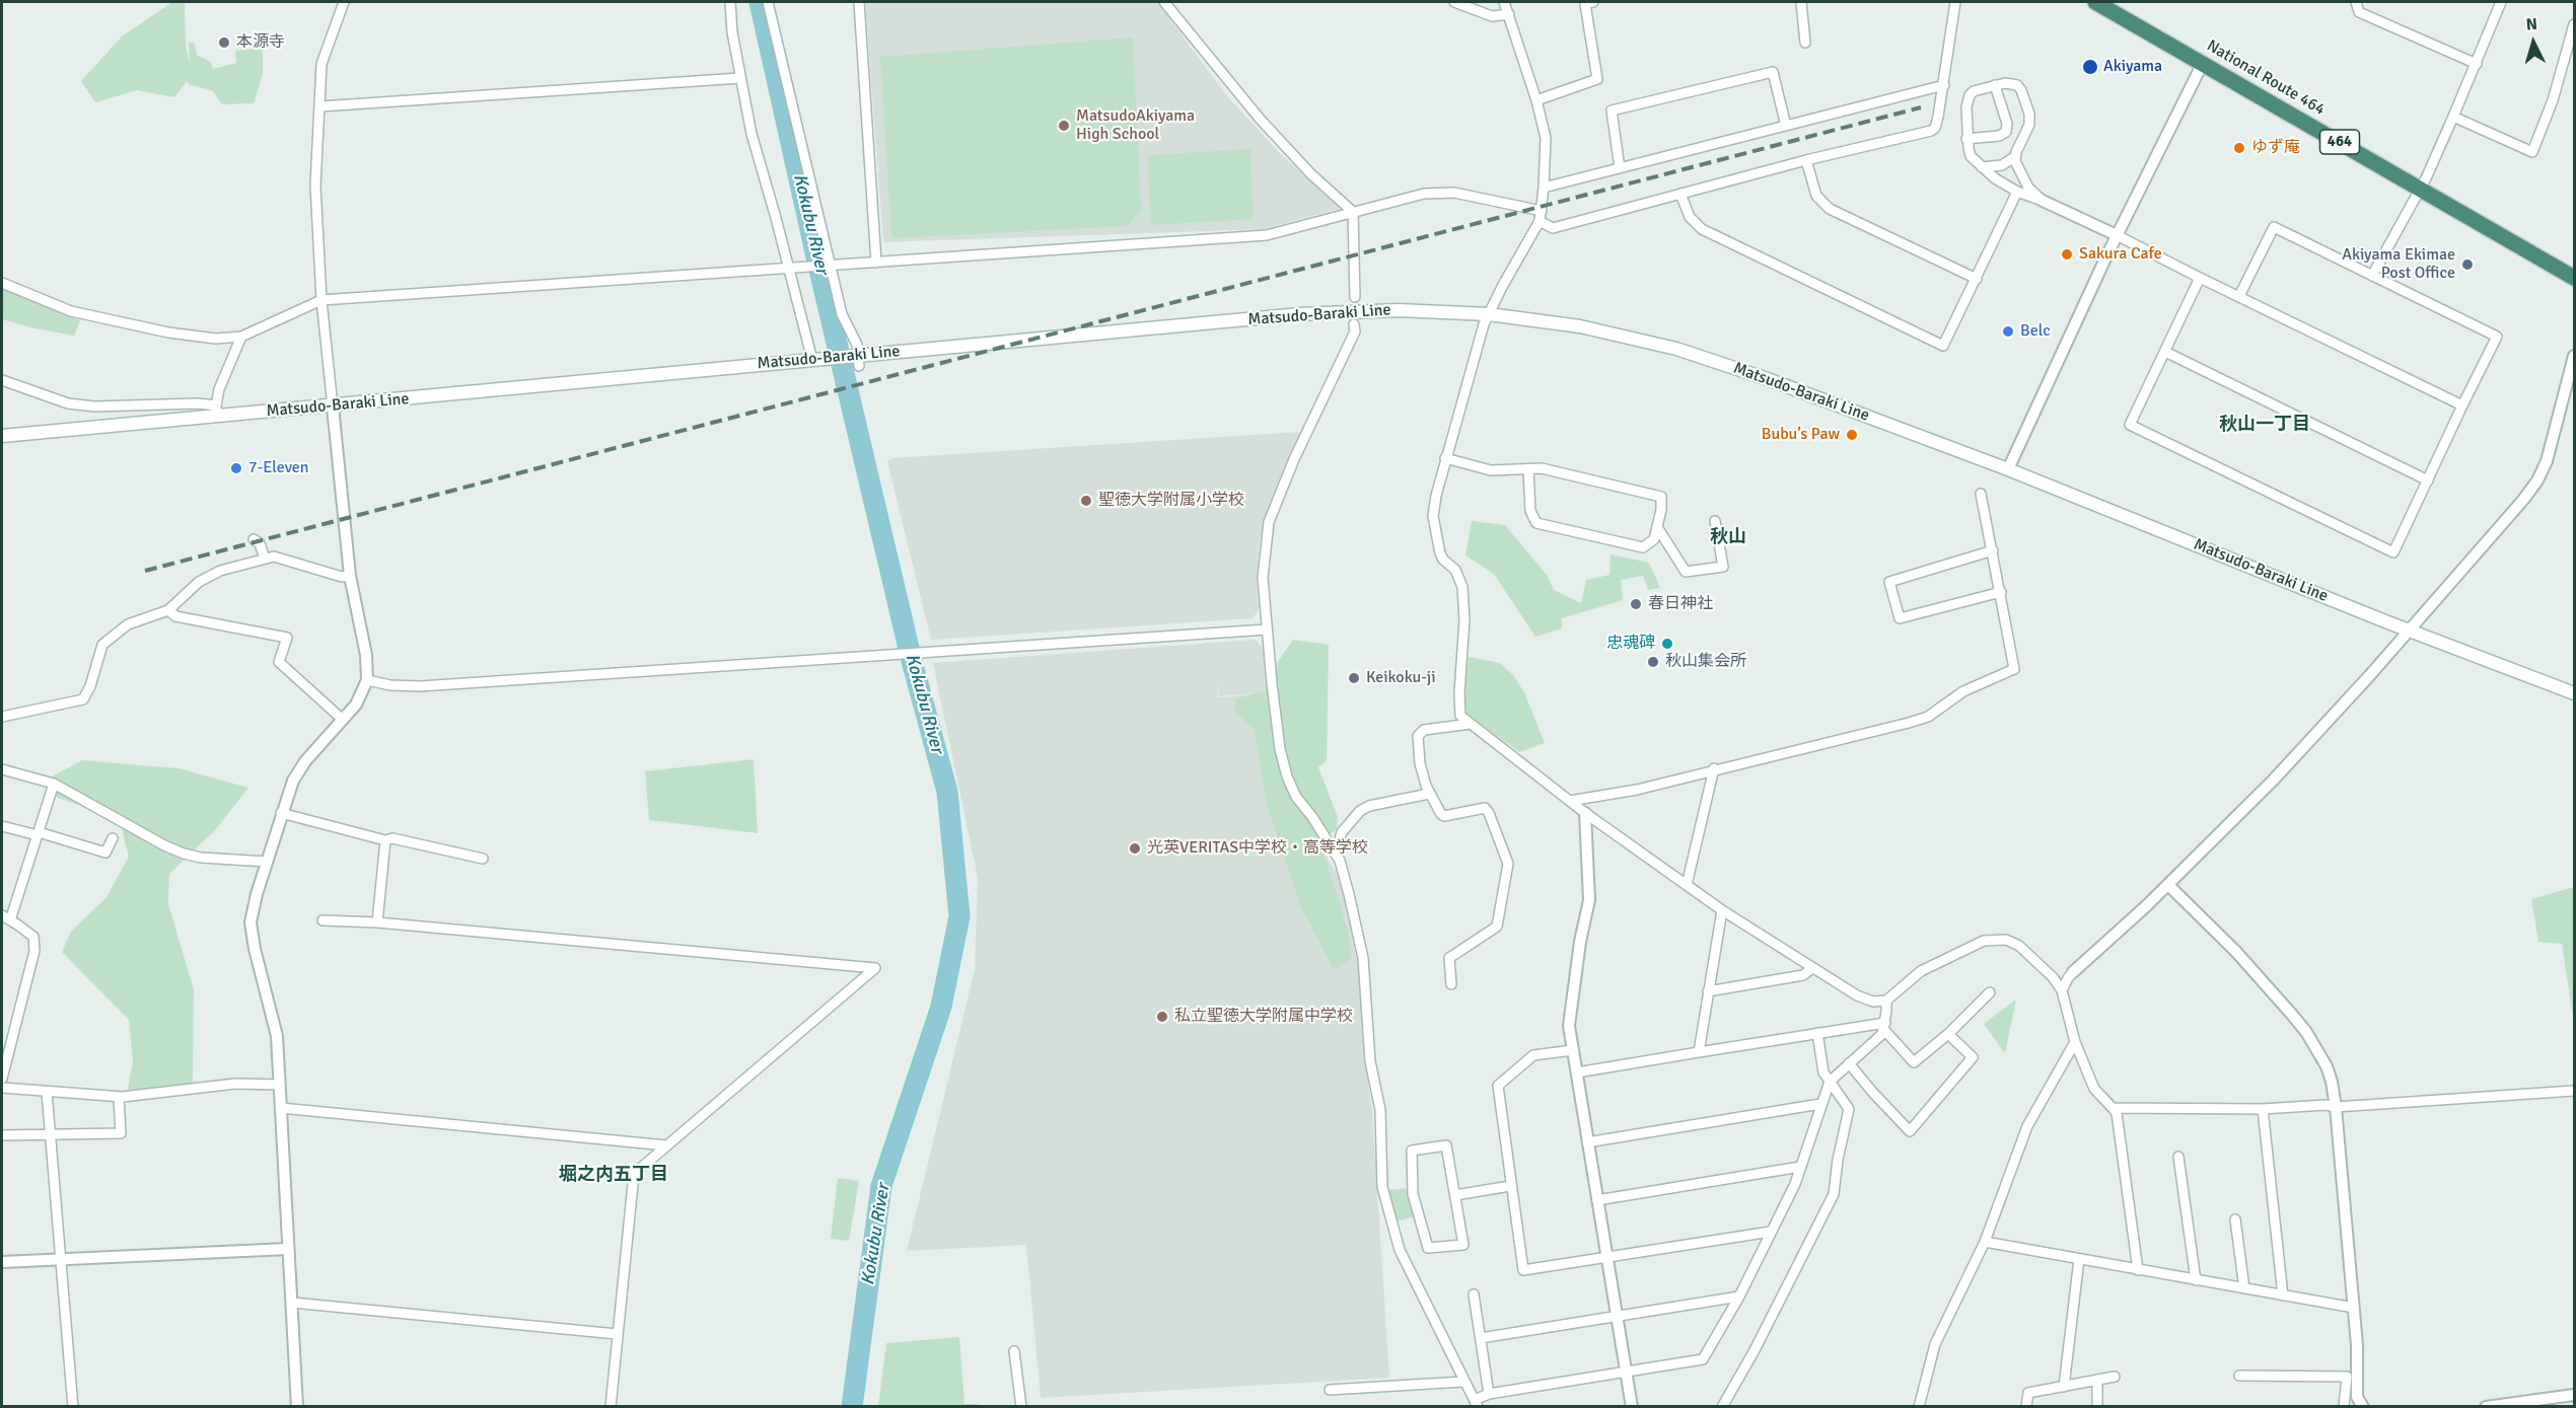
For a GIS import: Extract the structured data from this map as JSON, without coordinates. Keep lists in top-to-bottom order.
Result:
{
  "streets": {
    "highway": ["National Route 464", "464"],
    "main road": ["Matsudo-Baraki Line"]
  },
  "districts": ["秋山一丁目", "秋山", "堀之内五丁目"],
  "water": ["Kokubu River"],
  "places": [
    "本源寺",
    "Akiyama",
    "MatsudoAkiyama High School",
    "ゆず庵",
    "Sakura Cafe",
    "Akiyama Ekimae Post Office",
    "Belc",
    "Bubu’s Paw",
    "7-Eleven",
    "聖徳大学附属小学校",
    "春日神社",
    "忠魂碑",
    "秋山集会所",
    "Keikoku-ji",
    "光英VERITAS中学校・高等学校",
    "私立聖徳大学附属中学校"
  ],
  "north": "top"
}
